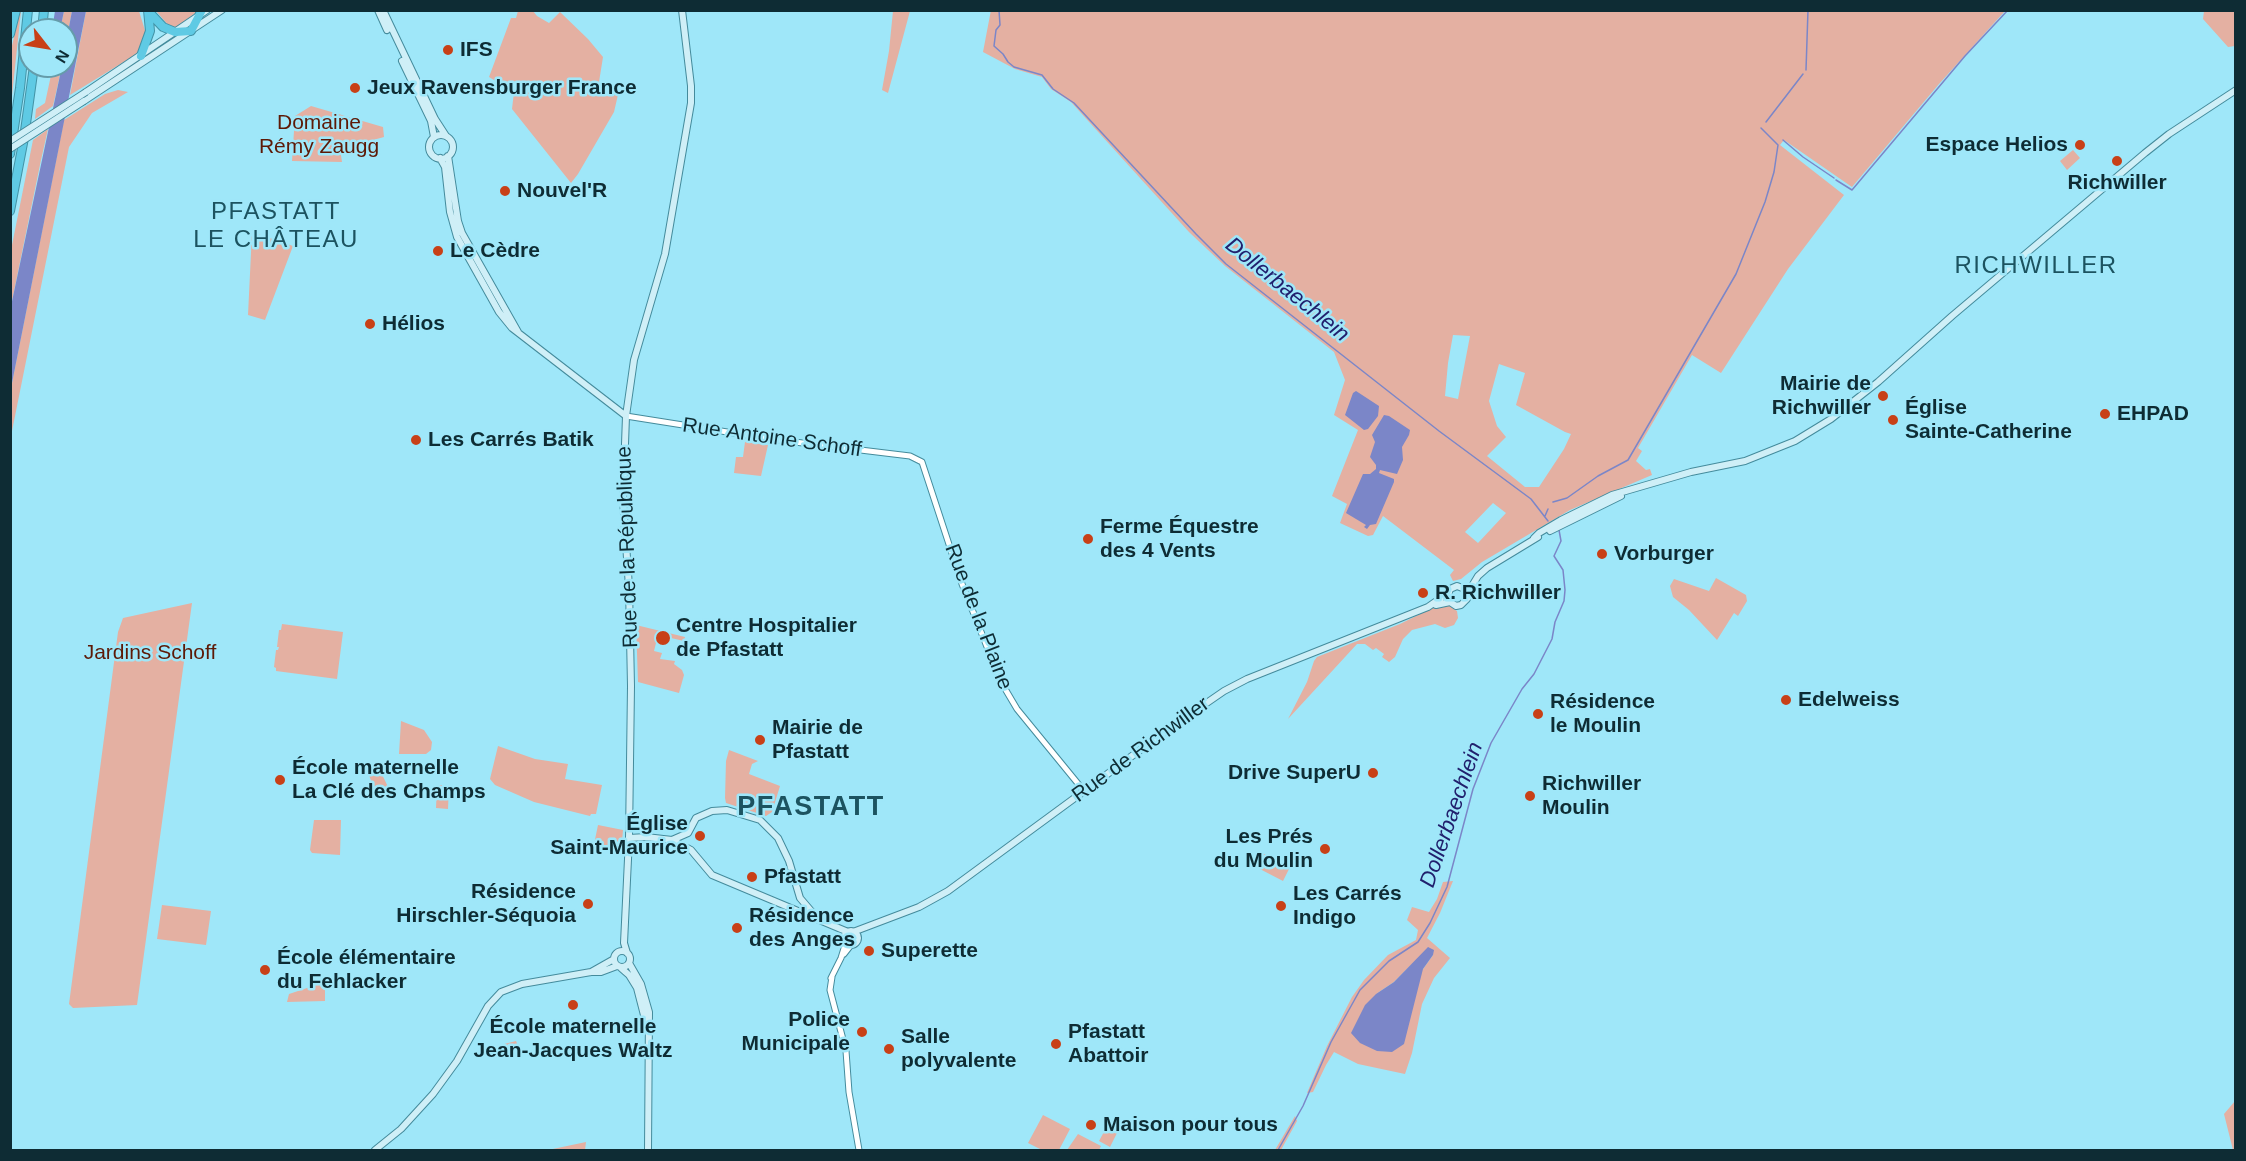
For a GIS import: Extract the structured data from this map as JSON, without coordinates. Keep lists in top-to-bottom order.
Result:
{
  "streets": {
    "main road": ["Rue de la République", "Rue de Richwiller"],
    "street": ["Rue Antoine Schoff", "Rue de la Plaine"]
  },
  "crossings": [
    ["Rue Antoine Schoff", "Rue de la République"],
    ["Rue Antoine Schoff", "Rue de la Plaine"],
    ["Rue de la Plaine", "Rue de Richwiller"]
  ],
  "districts": ["PFASTATT LE CHÂTEAU", "RICHWILLER", "PFASTATT"],
  "water": ["Dollerbaechlein"],
  "parks": ["Domaine Rémy Zaugg", "Jardins Schoff"],
  "places": [
    "IFS",
    "Jeux Ravensburger France",
    "Espace Helios",
    "Richwiller",
    "Nouvel'R",
    "Le Cèdre",
    "Hélios",
    "Mairie de Richwiller",
    "EHPAD",
    "Église Sainte-Catherine",
    "Les Carrés Batik",
    "Ferme Équestre des 4 Vents",
    "Vorburger",
    "R. Richwiller",
    "Centre Hospitalier de Pfastatt",
    "Edelweiss",
    "Résidence le Moulin",
    "Mairie de Pfastatt",
    "Drive SuperU",
    "École maternelle La Clé des Champs",
    "Richwiller Moulin",
    "Église Saint-Maurice",
    "Les Prés du Moulin",
    "Pfastatt",
    "Résidence Hirschler-Séquoia",
    "Les Carrés Indigo",
    "Résidence des Anges",
    "Superette",
    "École élémentaire du Fehlacker",
    "École maternelle Jean-Jacques Waltz",
    "Police Municipale",
    "Pfastatt Abattoir",
    "Salle polyvalente",
    "Maison pour tous"
  ],
  "north": "bottom right"
}
